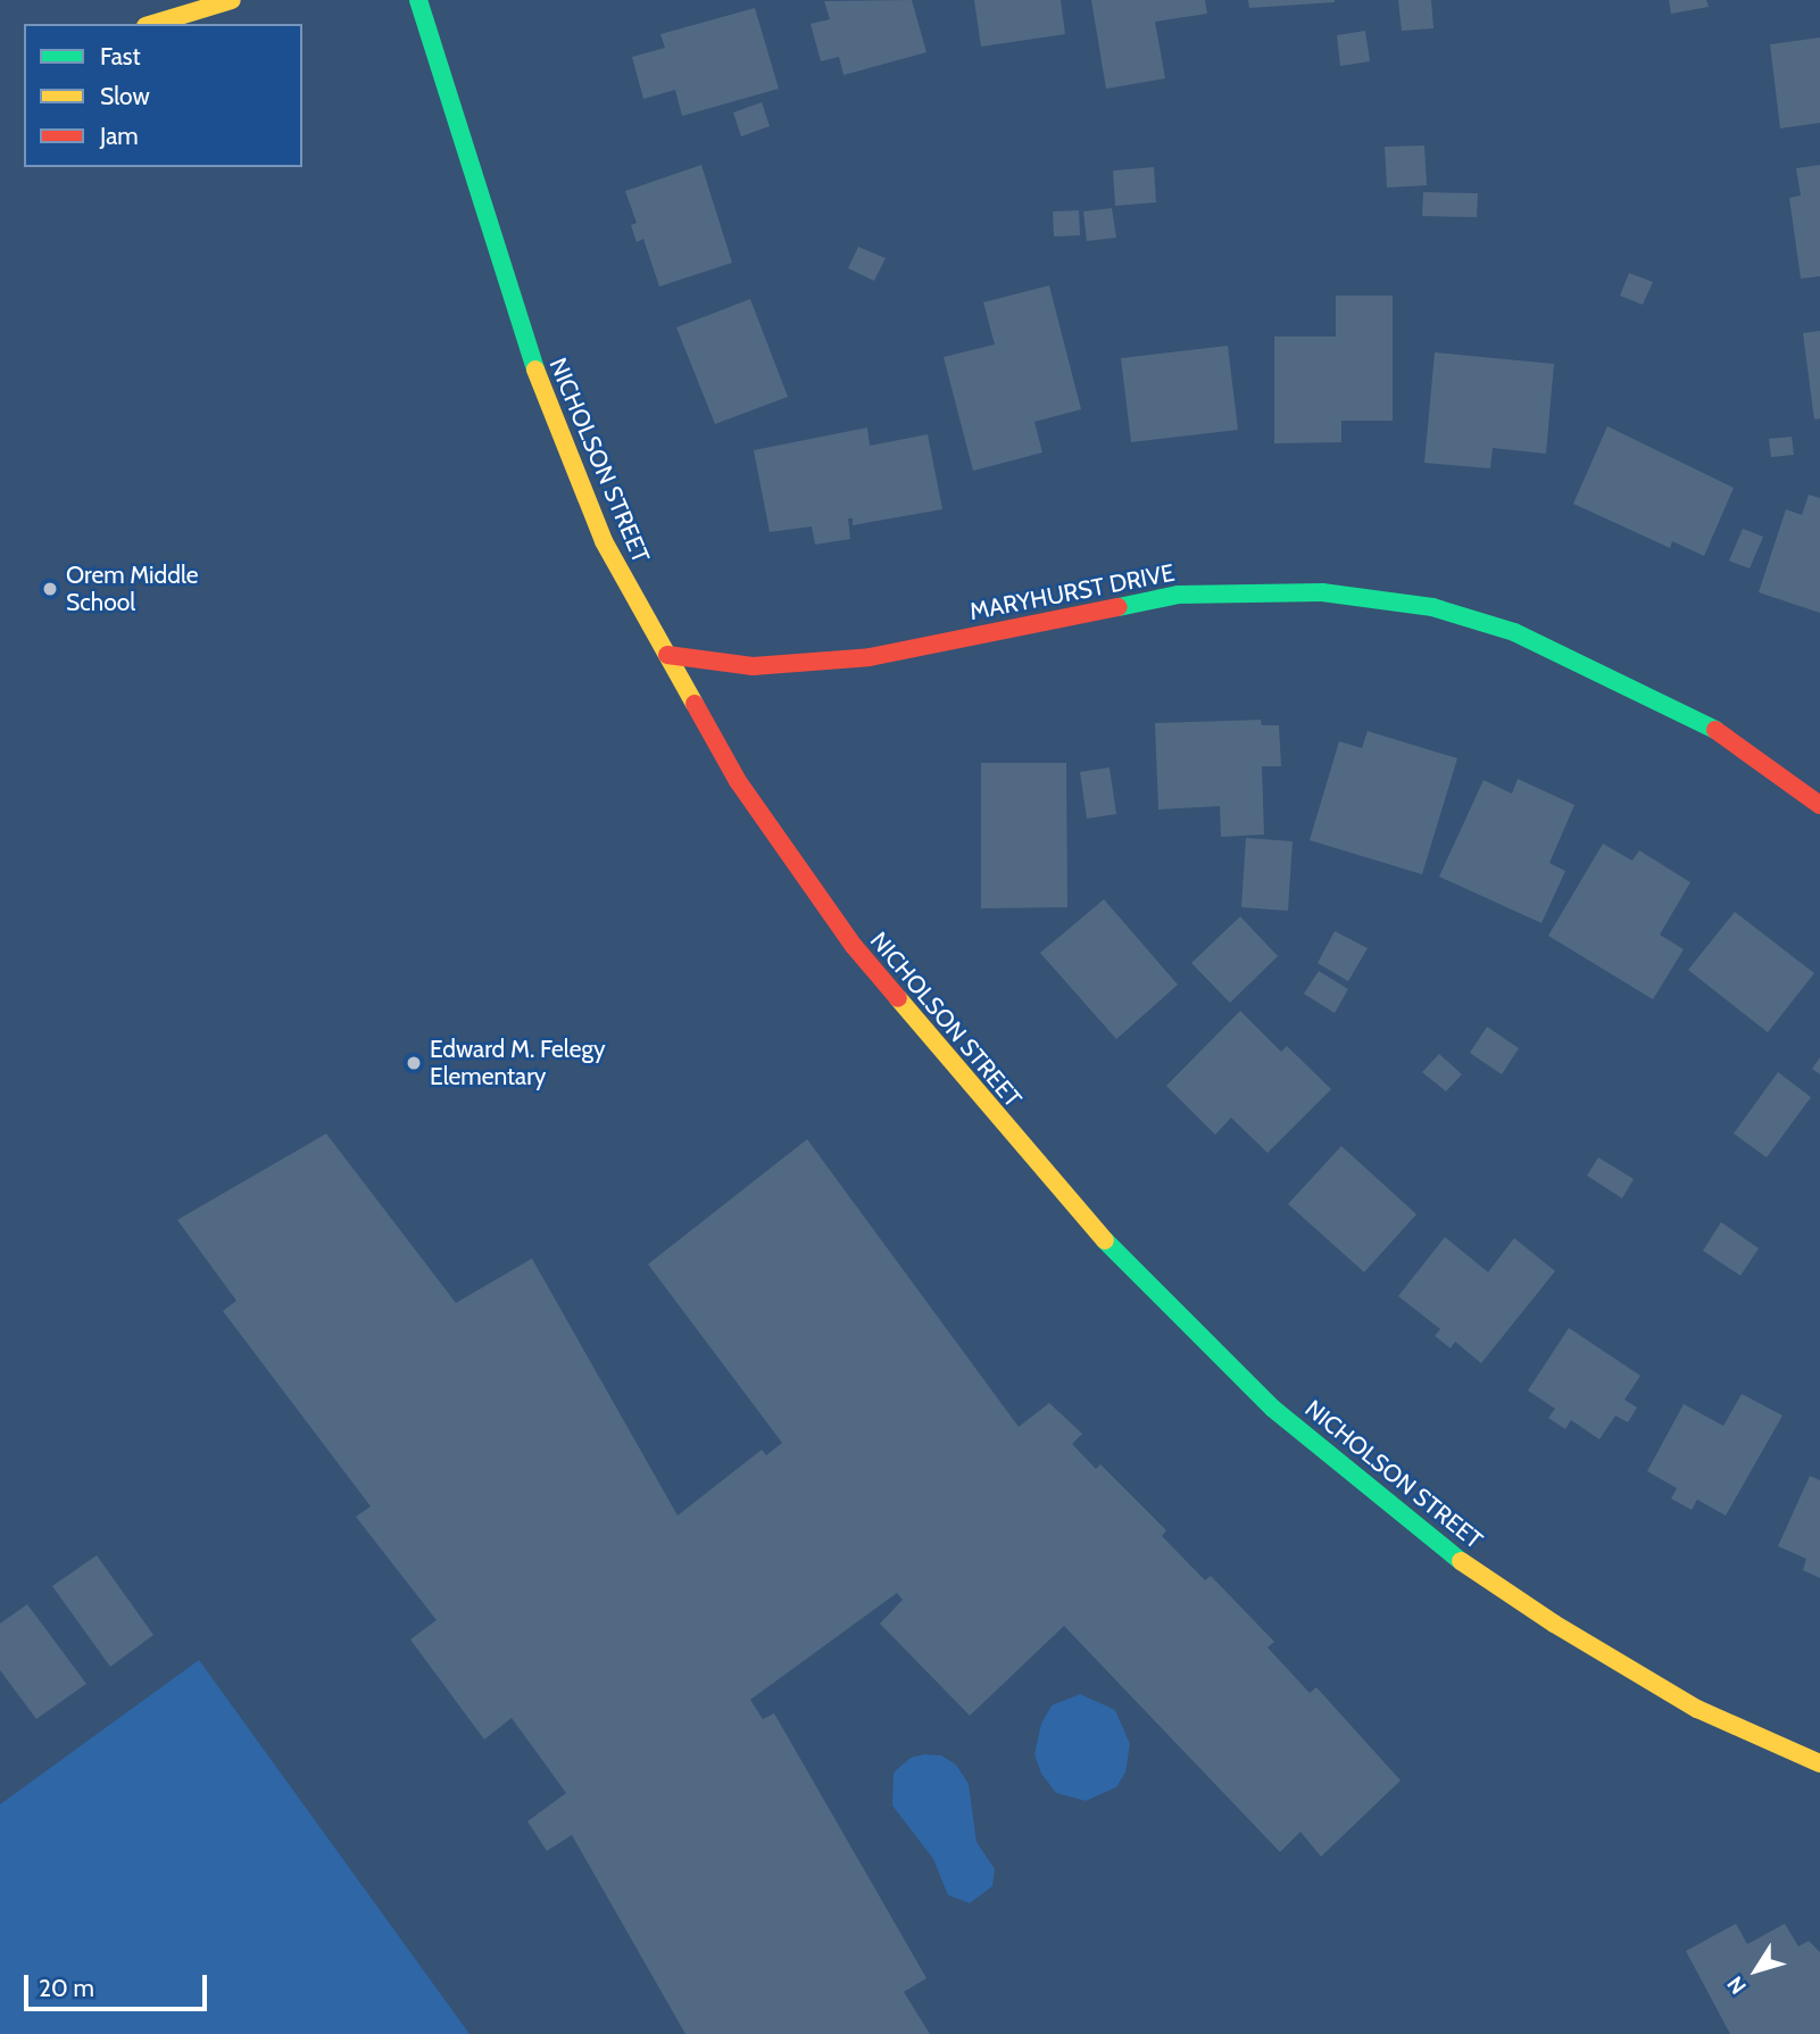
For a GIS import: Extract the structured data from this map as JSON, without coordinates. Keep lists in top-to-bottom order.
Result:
{
  "streets": {
    "street": ["NICHOLSON STREET", "MARYHURST DRIVE"]
  },
  "crossings": [
    ["NICHOLSON STREET", "MARYHURST DRIVE"]
  ],
  "places": ["Orem Middle School", "Edward M. Felegy Elementary"],
  "legend": ["Fast", "Slow", "Jam"],
  "scale_bar": "20 m",
  "north": "bottom left"
}
